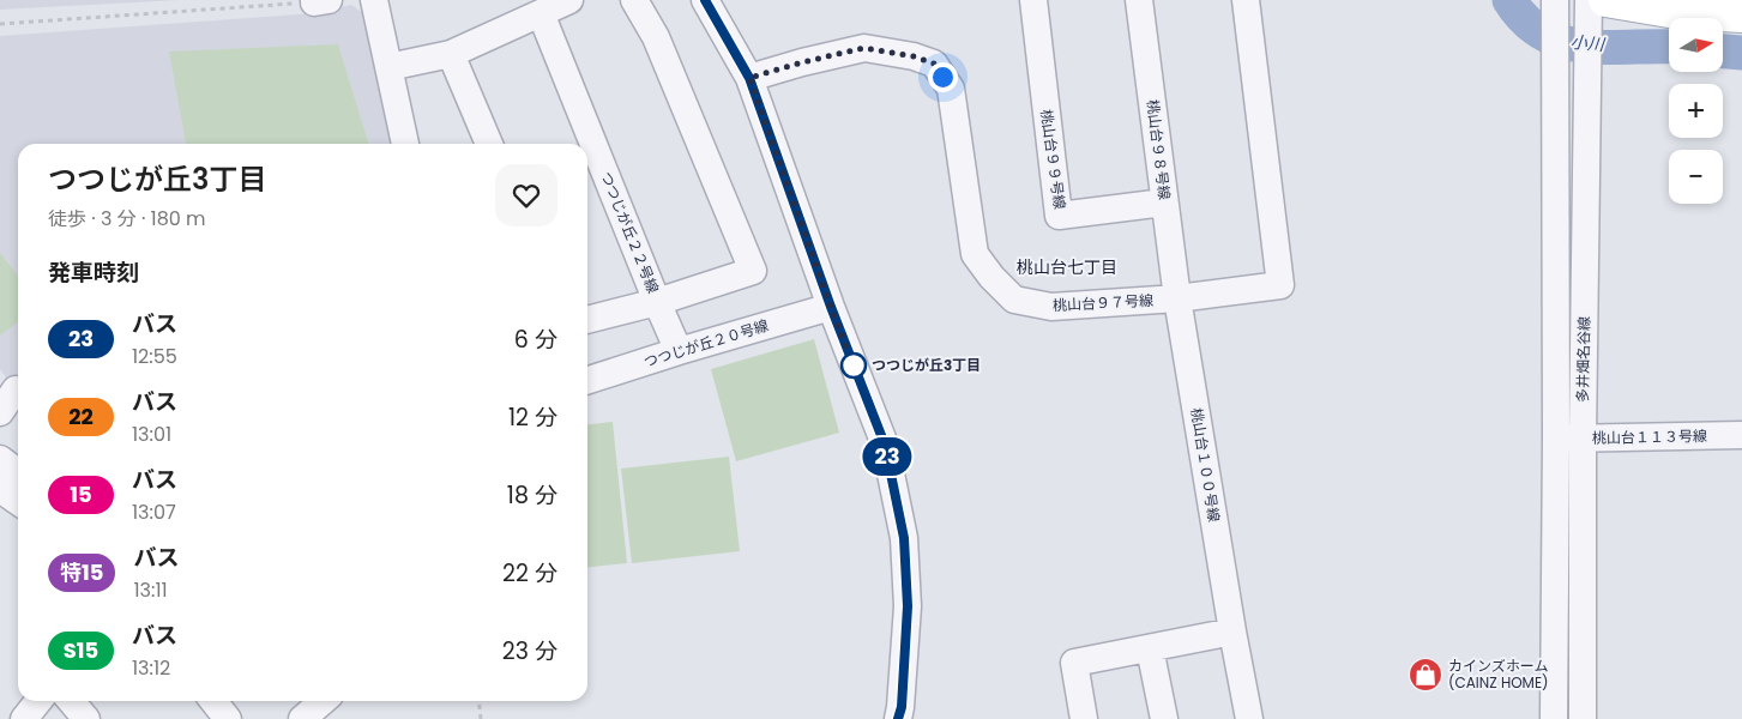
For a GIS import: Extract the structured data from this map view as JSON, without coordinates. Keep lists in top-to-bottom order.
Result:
{
  "streets": {
    "street": [
      "桃山台９８号線",
      "桃山台９９号線",
      "つつじが丘２２号線",
      "桃山台９７号線",
      "つつじが丘２０号線",
      "多井畑名谷線",
      "桃山台１１３号線",
      "桃山台１００号線"
    ]
  },
  "crossings": [
    ["桃山台９８号線", "桃山台９９号線"],
    ["桃山台９８号線", "桃山台９７号線"],
    ["桃山台９８号線", "桃山台１００号線"],
    ["つつじが丘２２号線", "つつじが丘２０号線"],
    ["桃山台９７号線", "桃山台１００号線"],
    ["多井畑名谷線", "桃山台１１３号線"]
  ],
  "districts": ["桃山台七丁目"],
  "water": ["小川"],
  "places": {
    "other": ["つつじが丘3丁目"],
    "shop": ["カインズホーム (CAINZ HOME)"]
  },
  "lines": ["bus line 23"],
  "north": "right",
  "page": {
    "on_map": "23",
    "map_buttons": ["+", "−"],
    "heading": [
      ["つつじが丘3丁目", "徒歩 · 3 分 · 180 m"],
      "発車時刻"
    ],
    "list": [
      {
        "mark": "23",
        "name": "バス",
        "note": "12:55",
        "value": "6 分"
      },
      {
        "mark": "22",
        "name": "バス",
        "note": "13:01",
        "value": "12 分"
      },
      {
        "mark": "15",
        "name": "バス",
        "note": "13:07",
        "value": "18 分"
      },
      {
        "mark": "特15",
        "name": "バス",
        "note": "13:11",
        "value": "22 分"
      },
      {
        "mark": "S15",
        "name": "バス",
        "note": "13:12",
        "value": "23 分"
      }
    ]
  }
}
